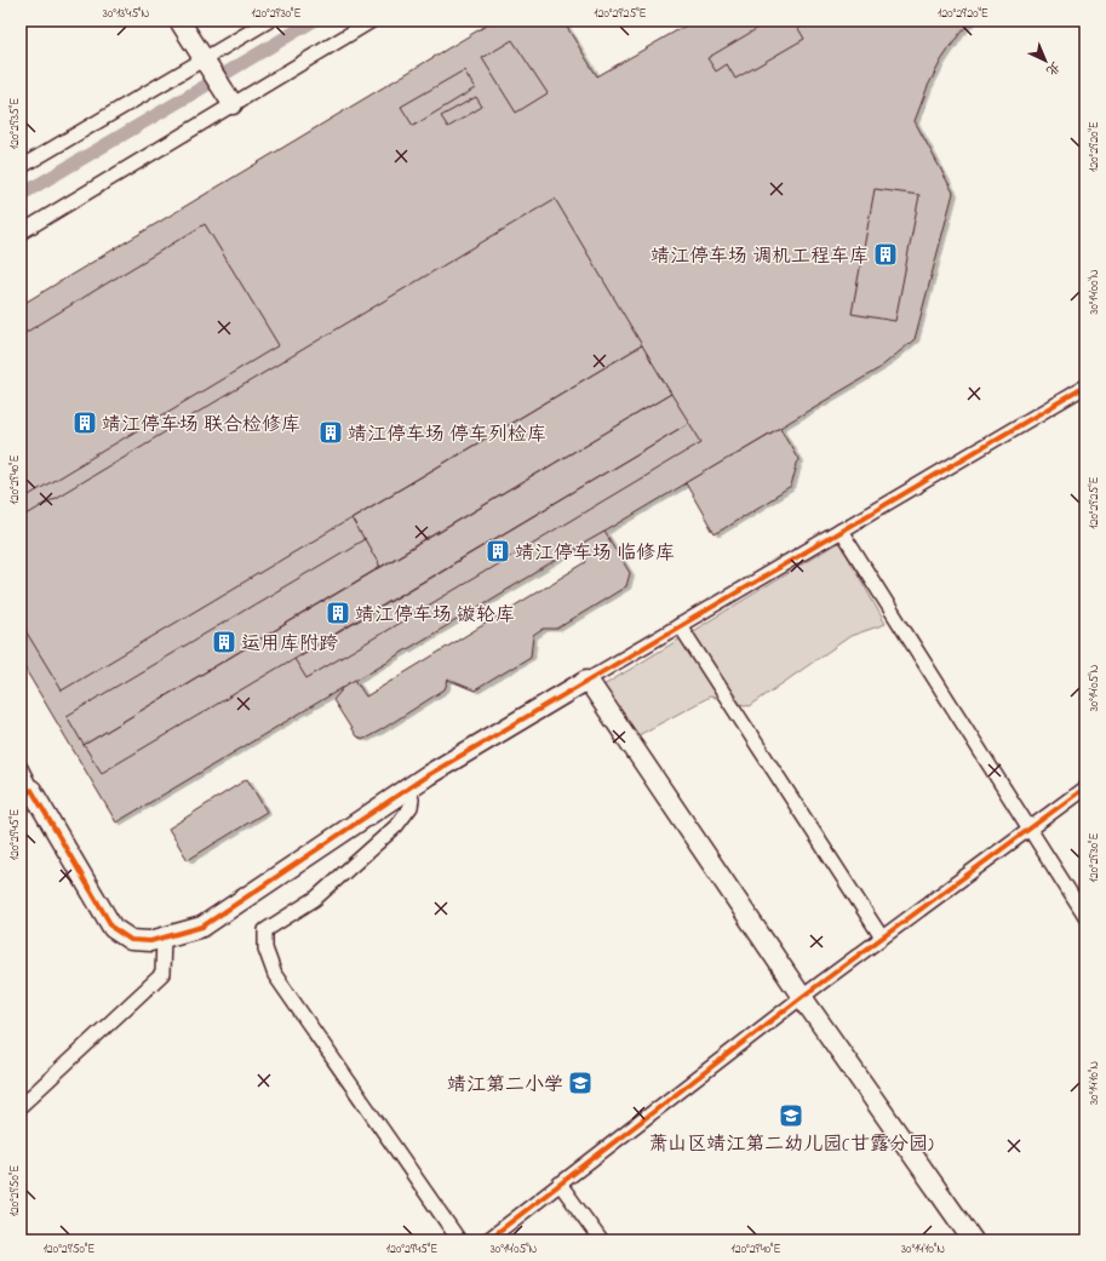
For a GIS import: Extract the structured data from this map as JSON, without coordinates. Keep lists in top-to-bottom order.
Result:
{
  "places": {
    "building": [
      "靖江停车场 调机工程车库",
      "靖江停车场 联合检修库",
      "靖江停车场 停车列检库",
      "靖江停车场 临修库",
      "靖江停车场 镟轮库",
      "运用库附跨"
    ],
    "school or university": ["靖江第二小学", "萧山区靖江第二幼儿园(甘露分园)"]
  },
  "north": "bottom right",
  "coordinates": [
    "30°13'45\"N",
    "120°29'30\"E",
    "120°29'25\"E",
    "120°29'20\"E",
    "120°29'35\"E",
    "30°14'00\"N",
    "120°29'40\"E",
    "30°14'05\"N",
    "120°29'45\"E",
    "30°14'10\"N",
    "120°29'50\"E"
  ]
}
